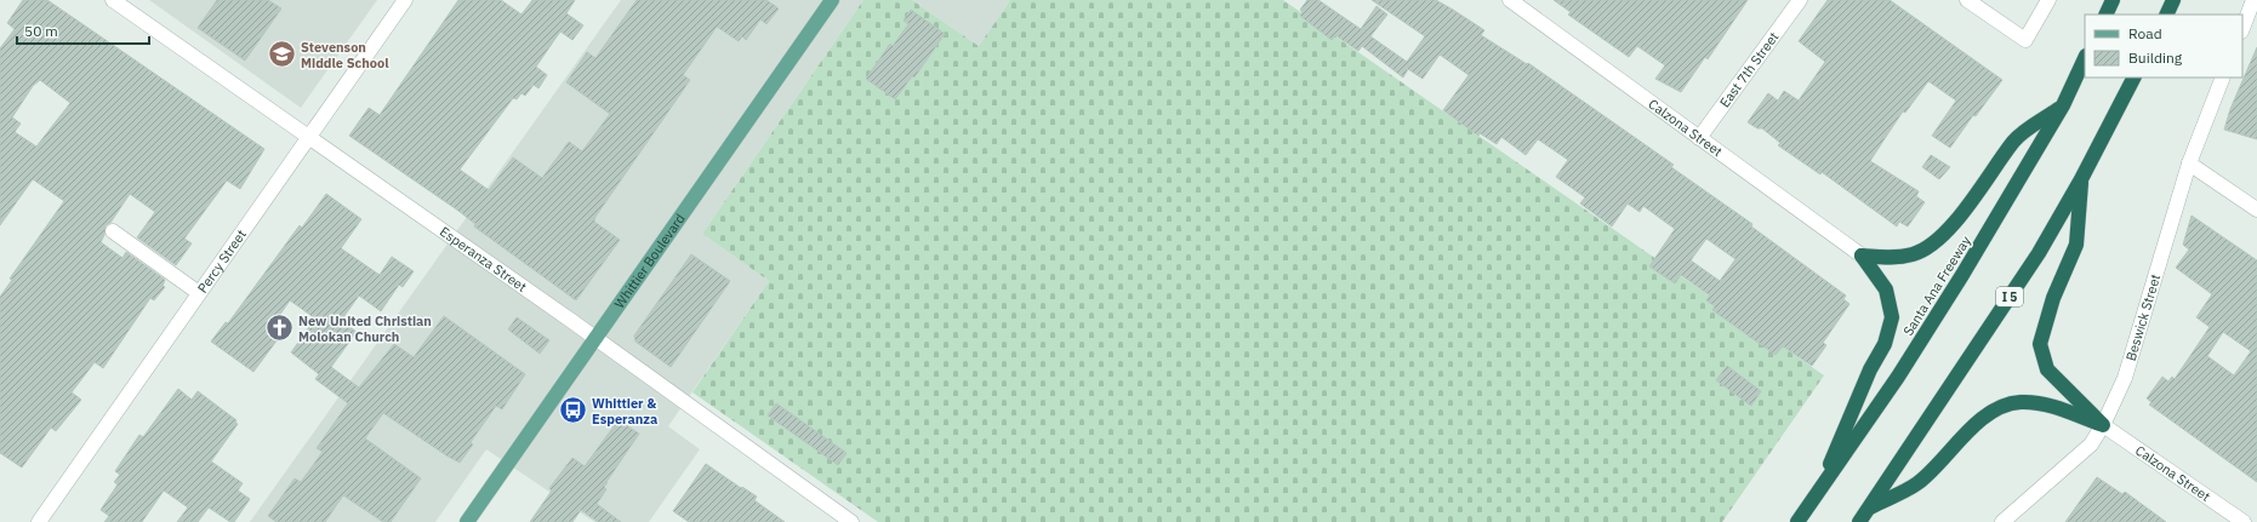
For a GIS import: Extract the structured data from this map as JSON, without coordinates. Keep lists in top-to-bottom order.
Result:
{
  "streets": {
    "highway": ["Santa Ana Freeway", "I 5"],
    "main road": ["Whittier Boulevard"],
    "street": [
      "East 7th Street",
      "Calzona Street",
      "Esperanza Street",
      "Percy Street",
      "Beswick Street"
    ]
  },
  "crossings": [
    ["East 7th Street", "Calzona Street"],
    ["Calzona Street", "Beswick Street"],
    ["Esperanza Street", "Percy Street"],
    ["Esperanza Street", "Whittier Boulevard"]
  ],
  "places": {
    "school or university": ["Stevenson Middle School"],
    "church": ["New United Christian Molokan Church"],
    "bus stop": ["Whittier & Esperanza"]
  },
  "legend": ["Road", "Building"],
  "scale_bar": "50 m"
}
